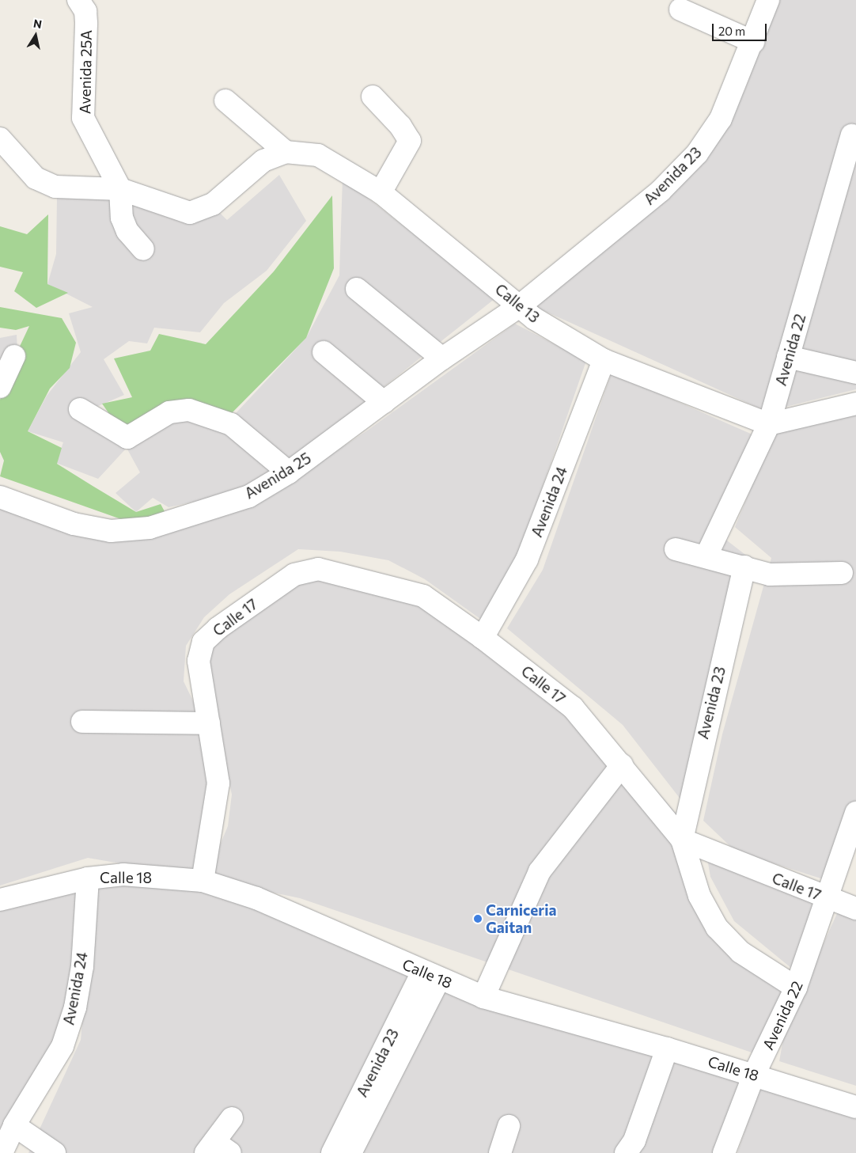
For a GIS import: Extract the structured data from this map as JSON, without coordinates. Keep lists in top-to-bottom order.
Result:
{
  "streets": {
    "street": [
      "Avenida 25A",
      "Avenida 23",
      "Calle 13",
      "Avenida 22",
      "Avenida 25",
      "Avenida 24",
      "Calle 17",
      "Calle 18"
    ]
  },
  "crossings": [
    ["Avenida 23", "Calle 13"],
    ["Avenida 23", "Avenida 25"],
    ["Avenida 23", "Calle 17"],
    ["Avenida 23", "Calle 18"],
    ["Calle 13", "Avenida 22"],
    ["Calle 13", "Avenida 25"],
    ["Calle 13", "Avenida 24"],
    ["Avenida 22", "Calle 17"],
    ["Avenida 22", "Calle 18"],
    ["Avenida 24", "Calle 17"],
    ["Avenida 24", "Calle 18"]
  ],
  "places": ["Carniceria Gaitan"],
  "scale_bar": "20 m",
  "north": "top"
}
